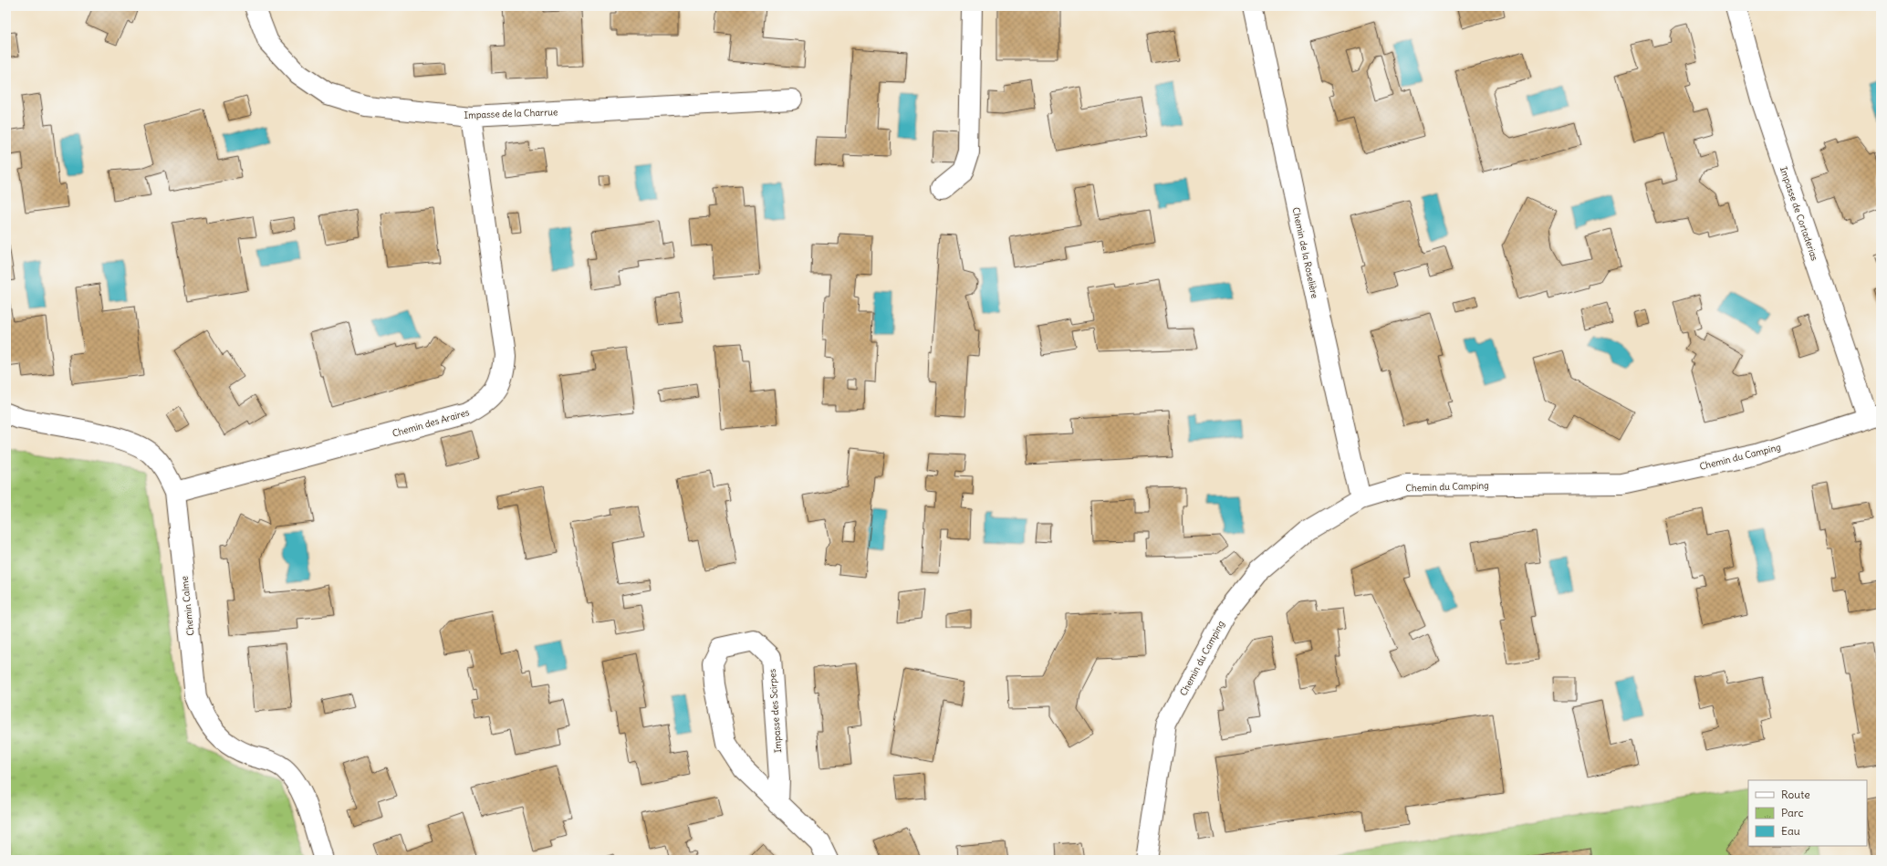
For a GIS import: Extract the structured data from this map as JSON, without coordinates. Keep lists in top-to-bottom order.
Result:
{
  "streets": {
    "street": [
      "Impasse de la Charrue",
      "Impasse de Cortaderias",
      "Chemin de la Roselière",
      "Chemin des Araires",
      "Chemin du Camping",
      "Chemin Calme",
      "Impasse des Scirpes"
    ]
  },
  "crossings": [
    ["Impasse de la Charrue", "Chemin des Araires"],
    ["Impasse de Cortaderias", "Chemin du Camping"],
    ["Chemin de la Roselière", "Chemin du Camping"],
    ["Chemin des Araires", "Chemin Calme"]
  ],
  "legend": ["Route", "Parc", "Eau"]
}
